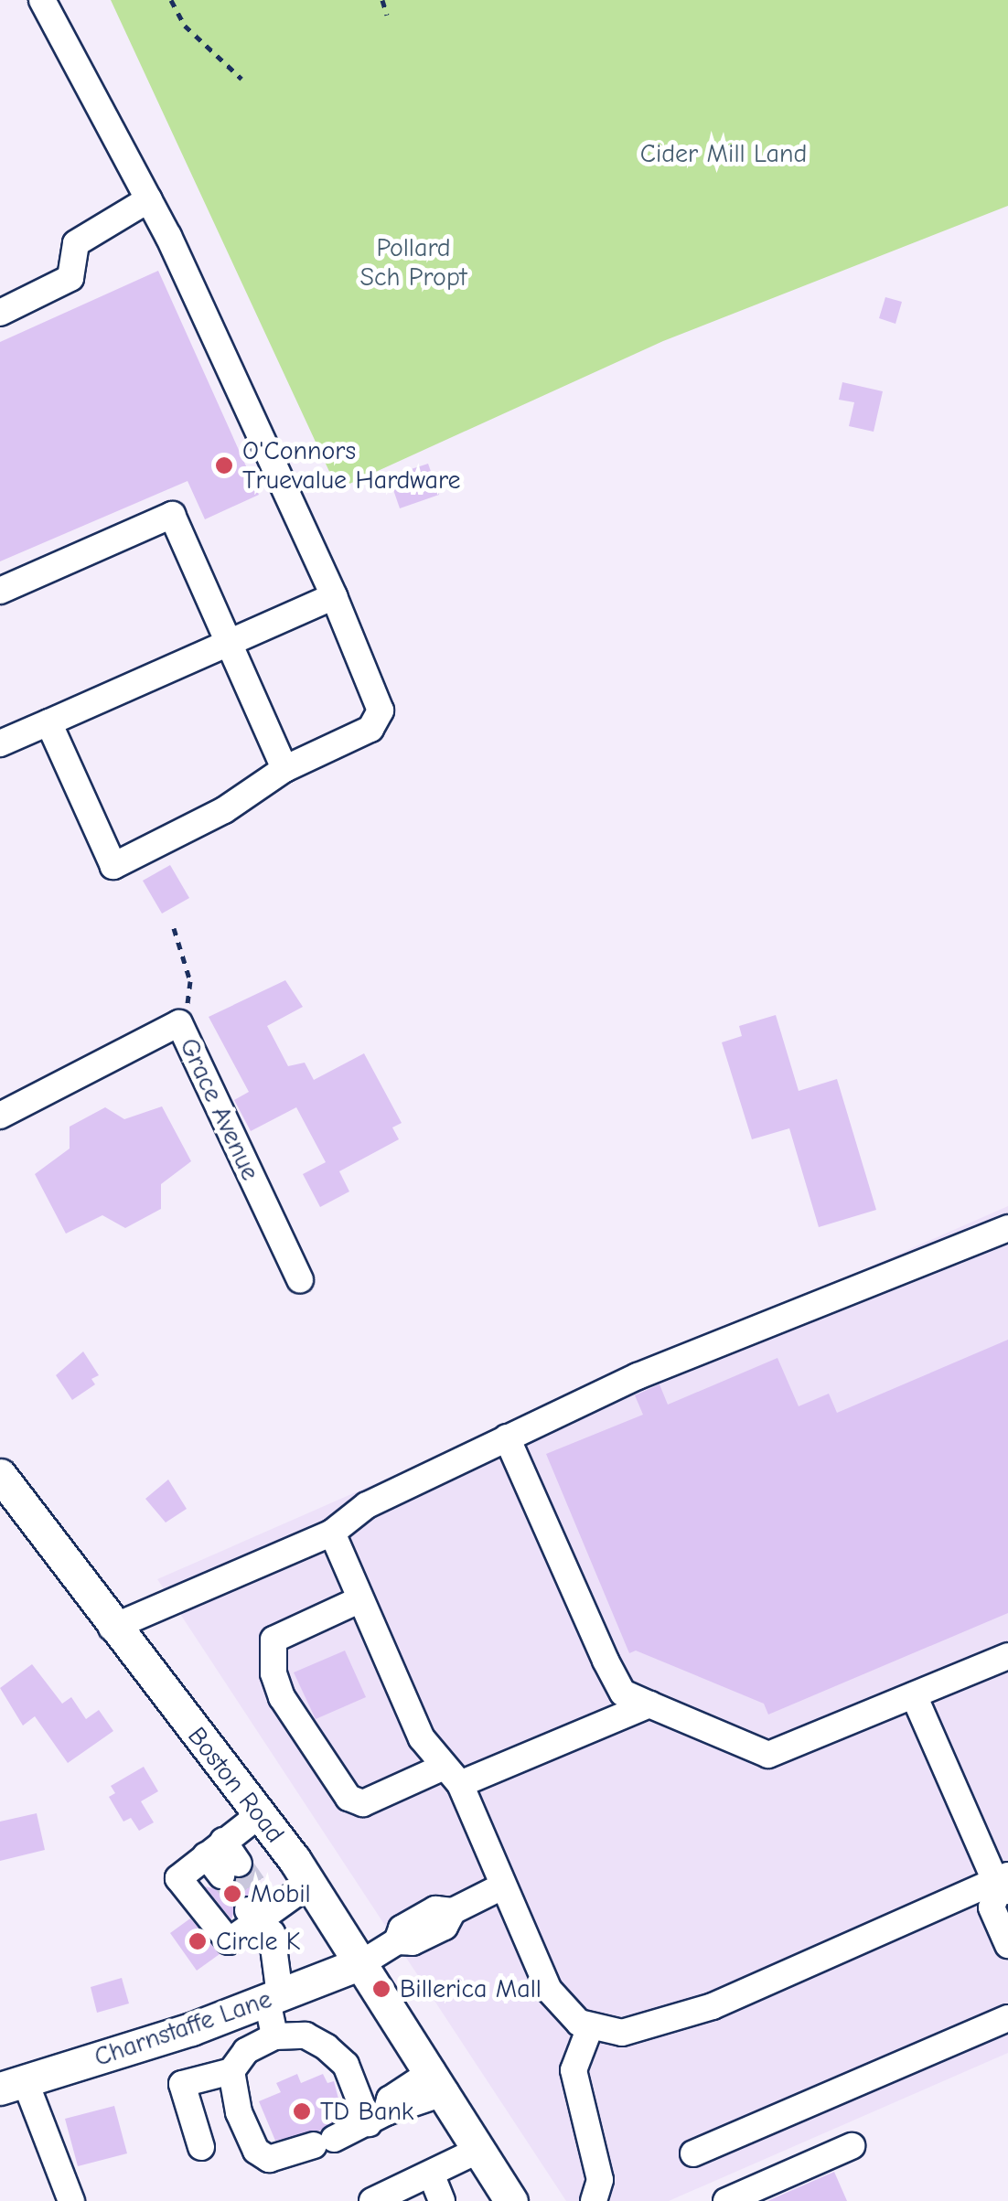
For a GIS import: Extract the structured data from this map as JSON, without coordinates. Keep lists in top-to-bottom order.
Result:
{
  "streets": {
    "main road": ["Boston Road", "Charnstaffe Lane"],
    "street": ["Grace Avenue"]
  },
  "crossings": [
    ["Boston Road", "Charnstaffe Lane"]
  ],
  "parks": ["Cider Mill Land", "Pollard Sch Propt"],
  "places": [
    "O'Connors Truevalue Hardware",
    "Mobil",
    "Circle K",
    "Billerica Mall",
    "TD Bank"
  ]
}
